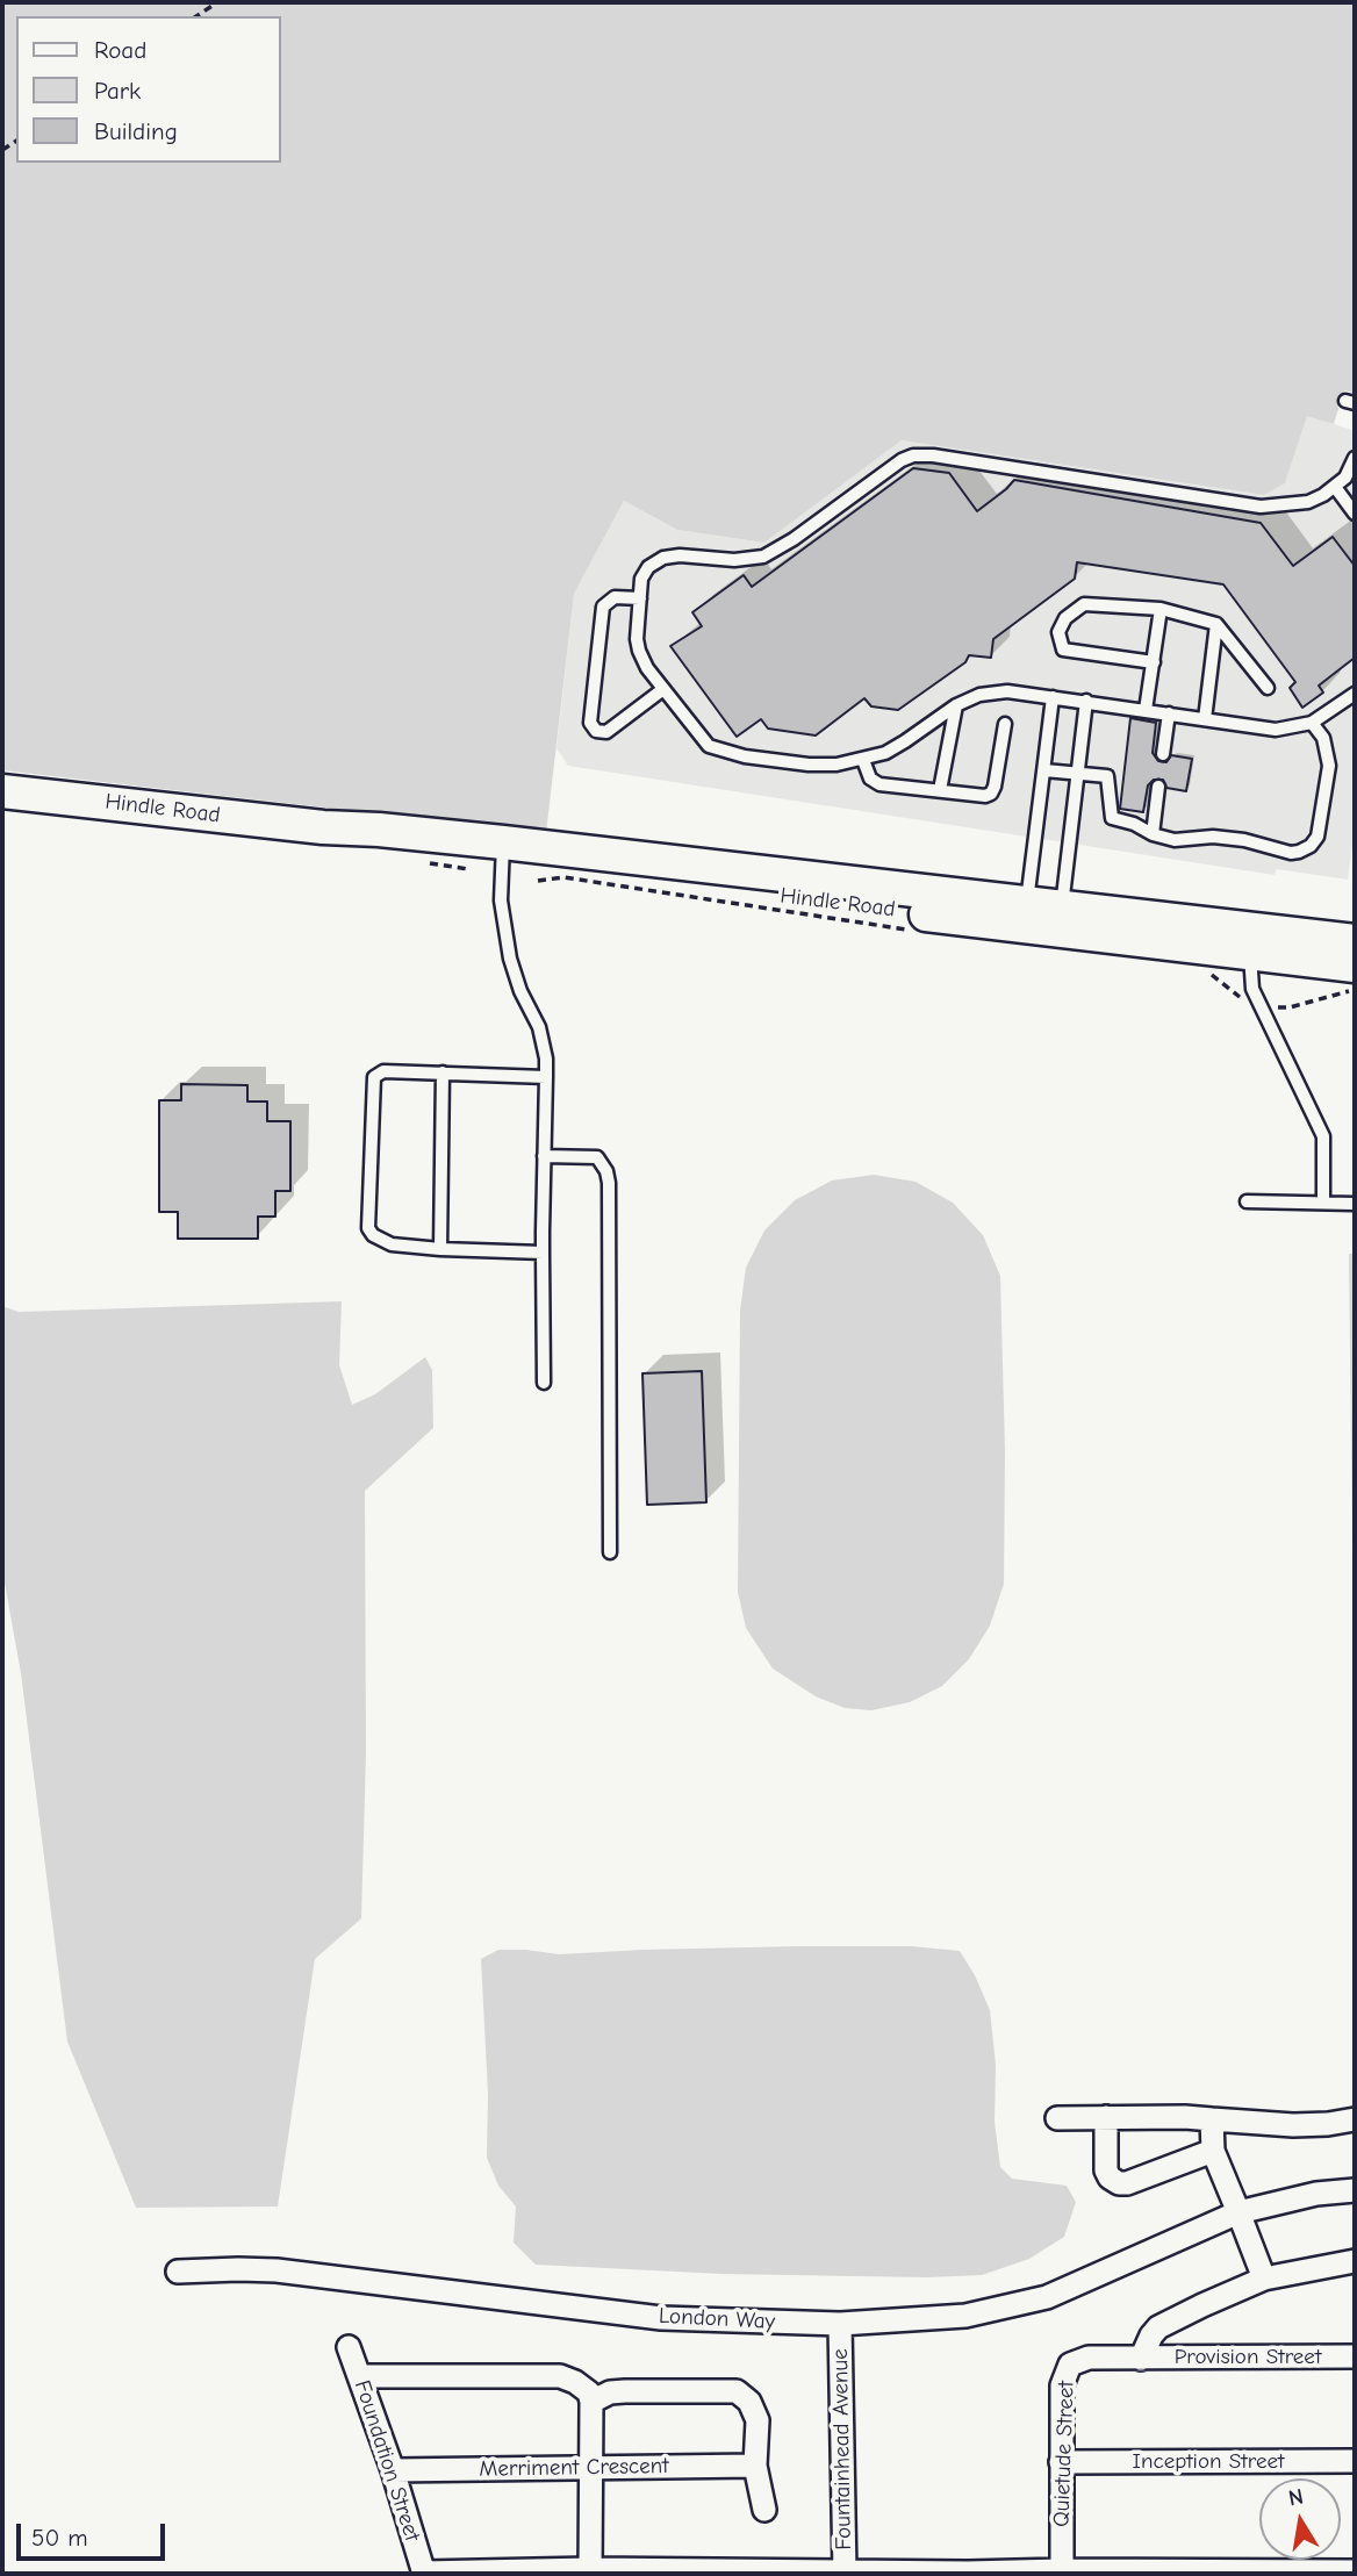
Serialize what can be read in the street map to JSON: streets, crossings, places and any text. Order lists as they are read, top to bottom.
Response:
{
  "streets": {
    "main road": ["Hindle Road"],
    "street": [
      "London Way",
      "Provision Street",
      "Fountainhead Avenue",
      "Quietude Street",
      "Foundation Street",
      "Inception Street",
      "Merriment Crescent"
    ]
  },
  "crossings": [
    ["London Way", "Fountainhead Avenue"],
    ["Provision Street", "Quietude Street"],
    ["Quietude Street", "Inception Street"],
    ["Foundation Street", "Merriment Crescent"]
  ],
  "legend": ["Road", "Park", "Building"],
  "scale_bar": "50 m",
  "north": "top"
}
